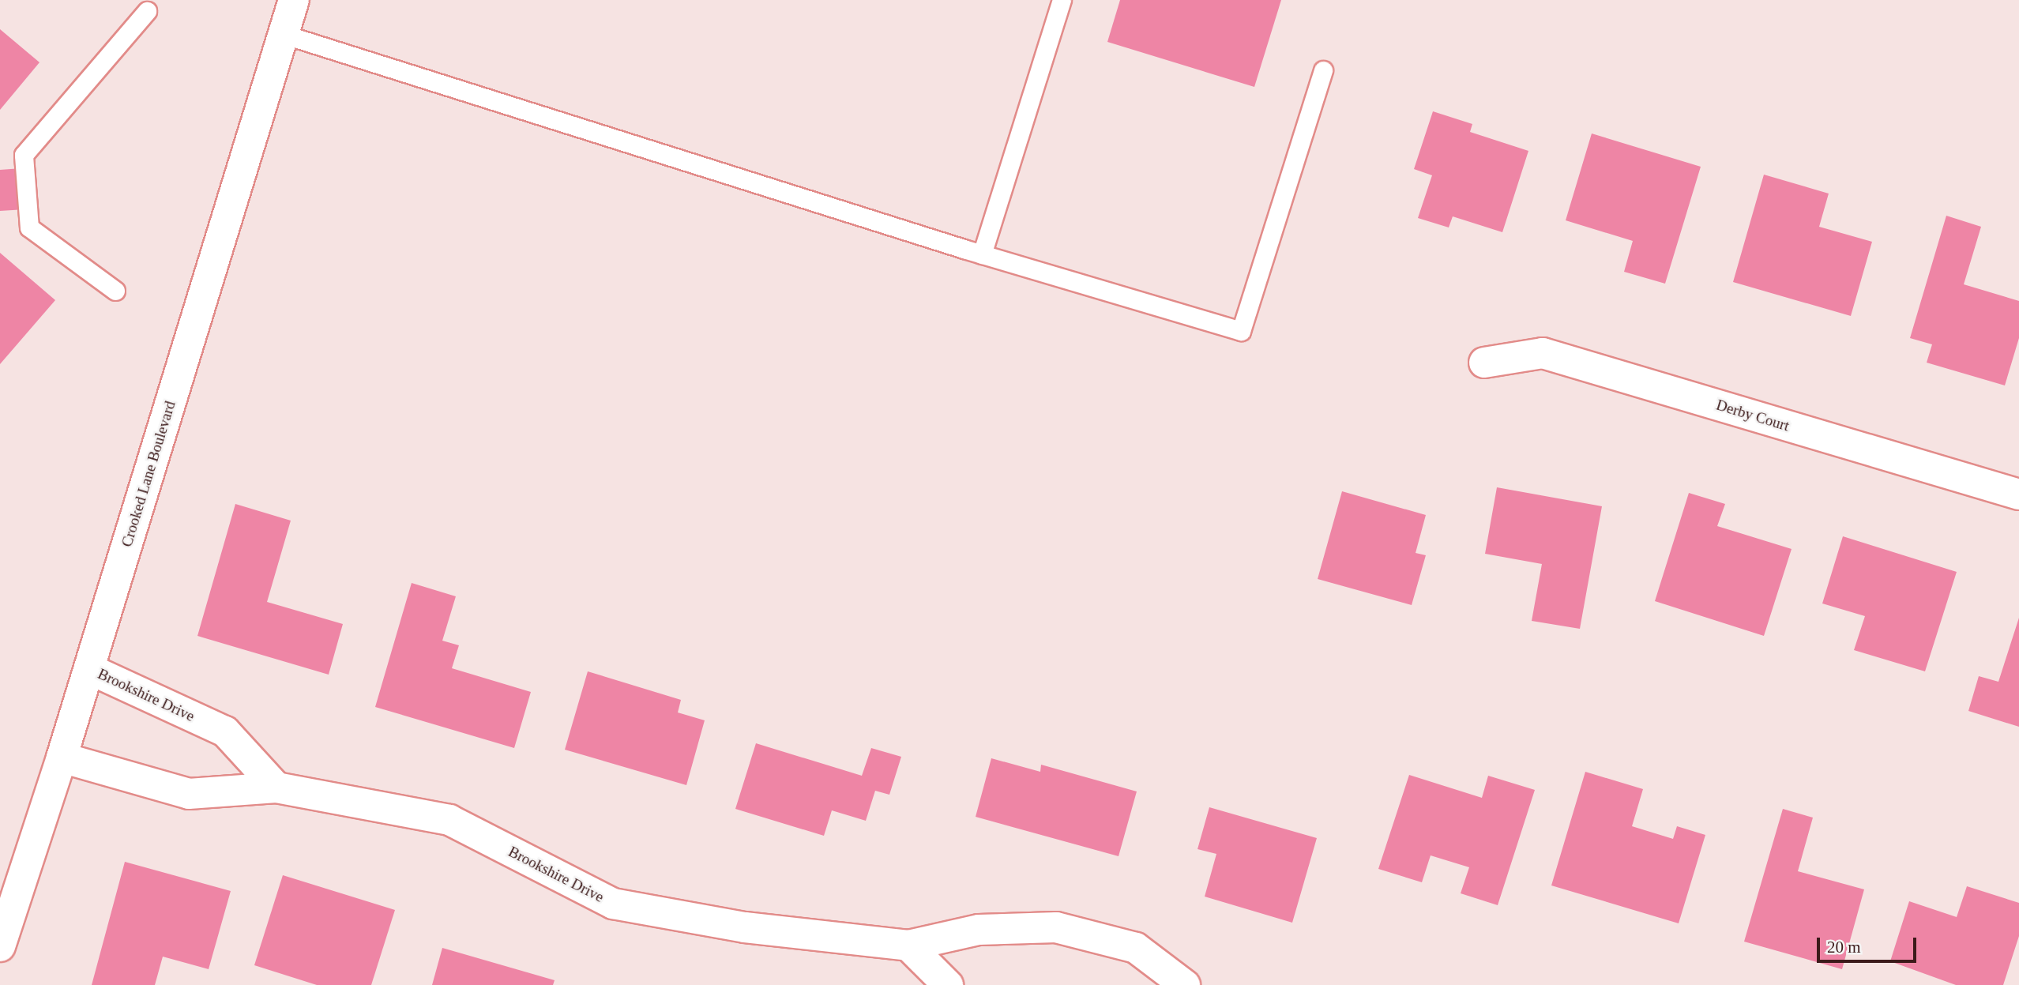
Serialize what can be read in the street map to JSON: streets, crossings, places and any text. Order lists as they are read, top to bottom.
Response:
{
  "streets": {
    "street": ["Derby Court", "Crooked Lane Boulevard", "Brookshire Drive"]
  },
  "crossings": [
    ["Crooked Lane Boulevard", "Brookshire Drive"]
  ],
  "scale_bar": "20 m"
}
